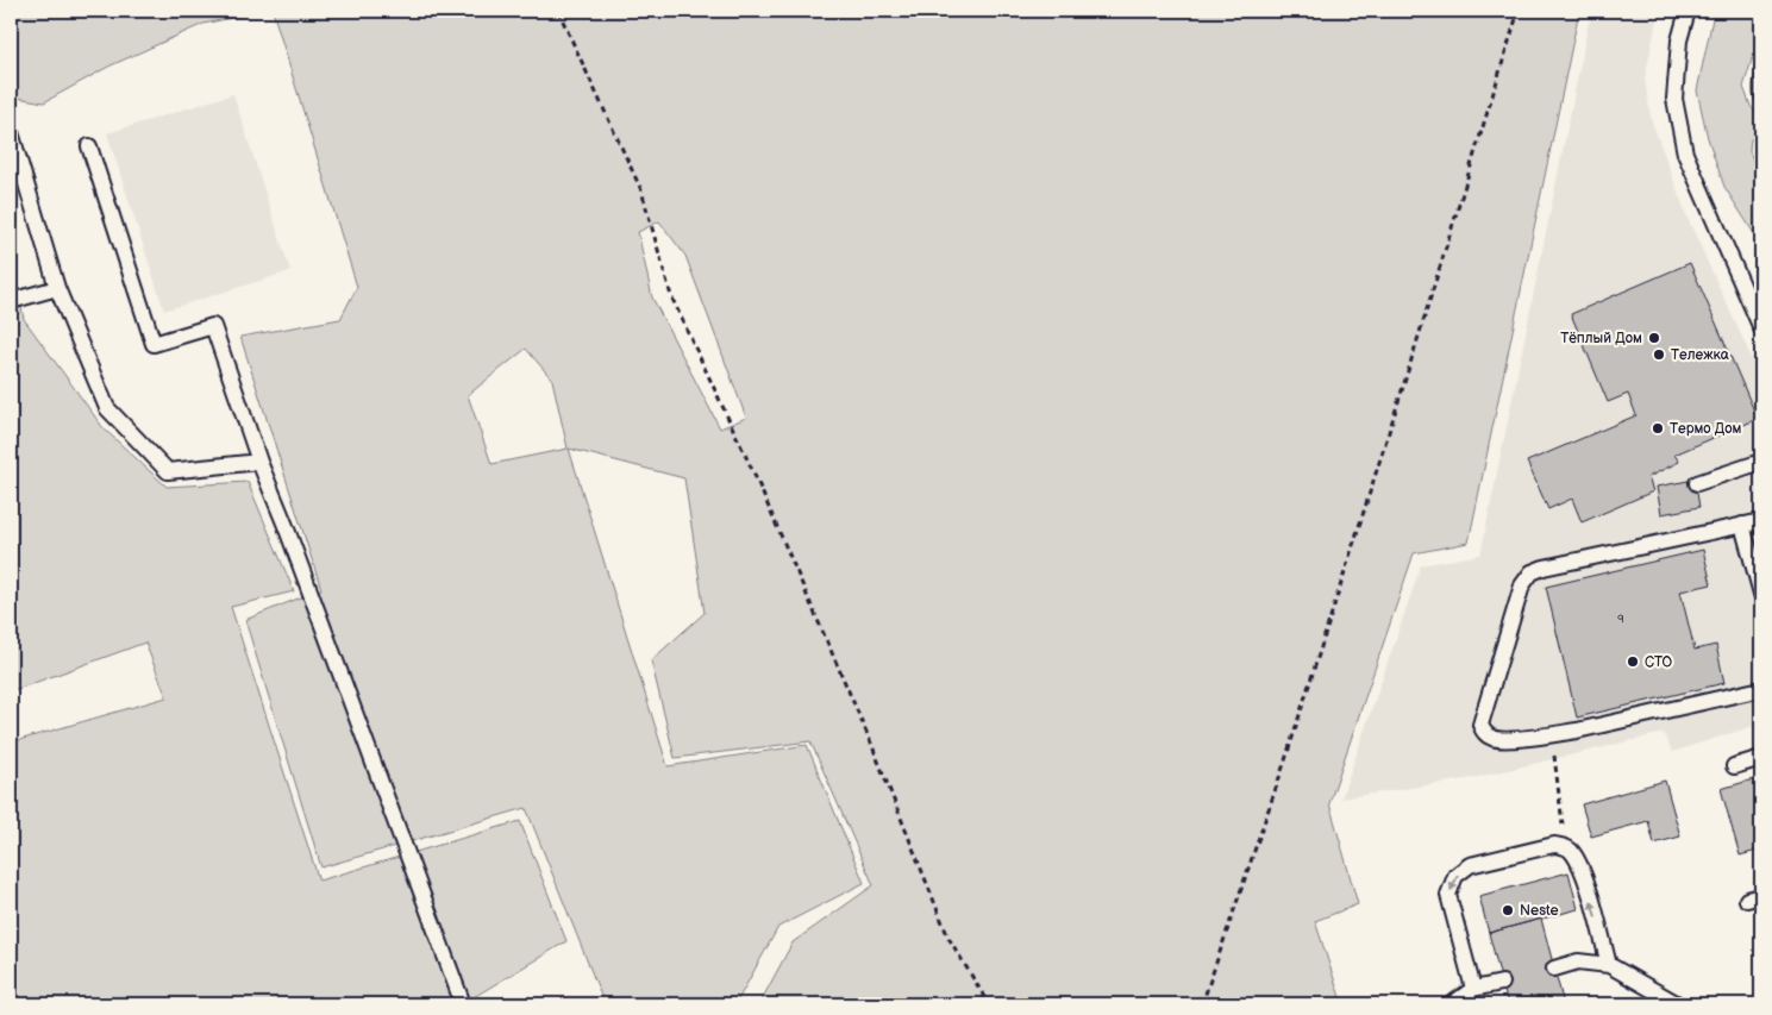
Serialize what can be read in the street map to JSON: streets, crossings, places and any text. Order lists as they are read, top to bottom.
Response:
{
  "places": [
    "Тёплый Дом",
    "Тележка",
    "Термо Дом",
    "СТО",
    "Neste"
  ],
  "house_numbers": ["9"]
}
